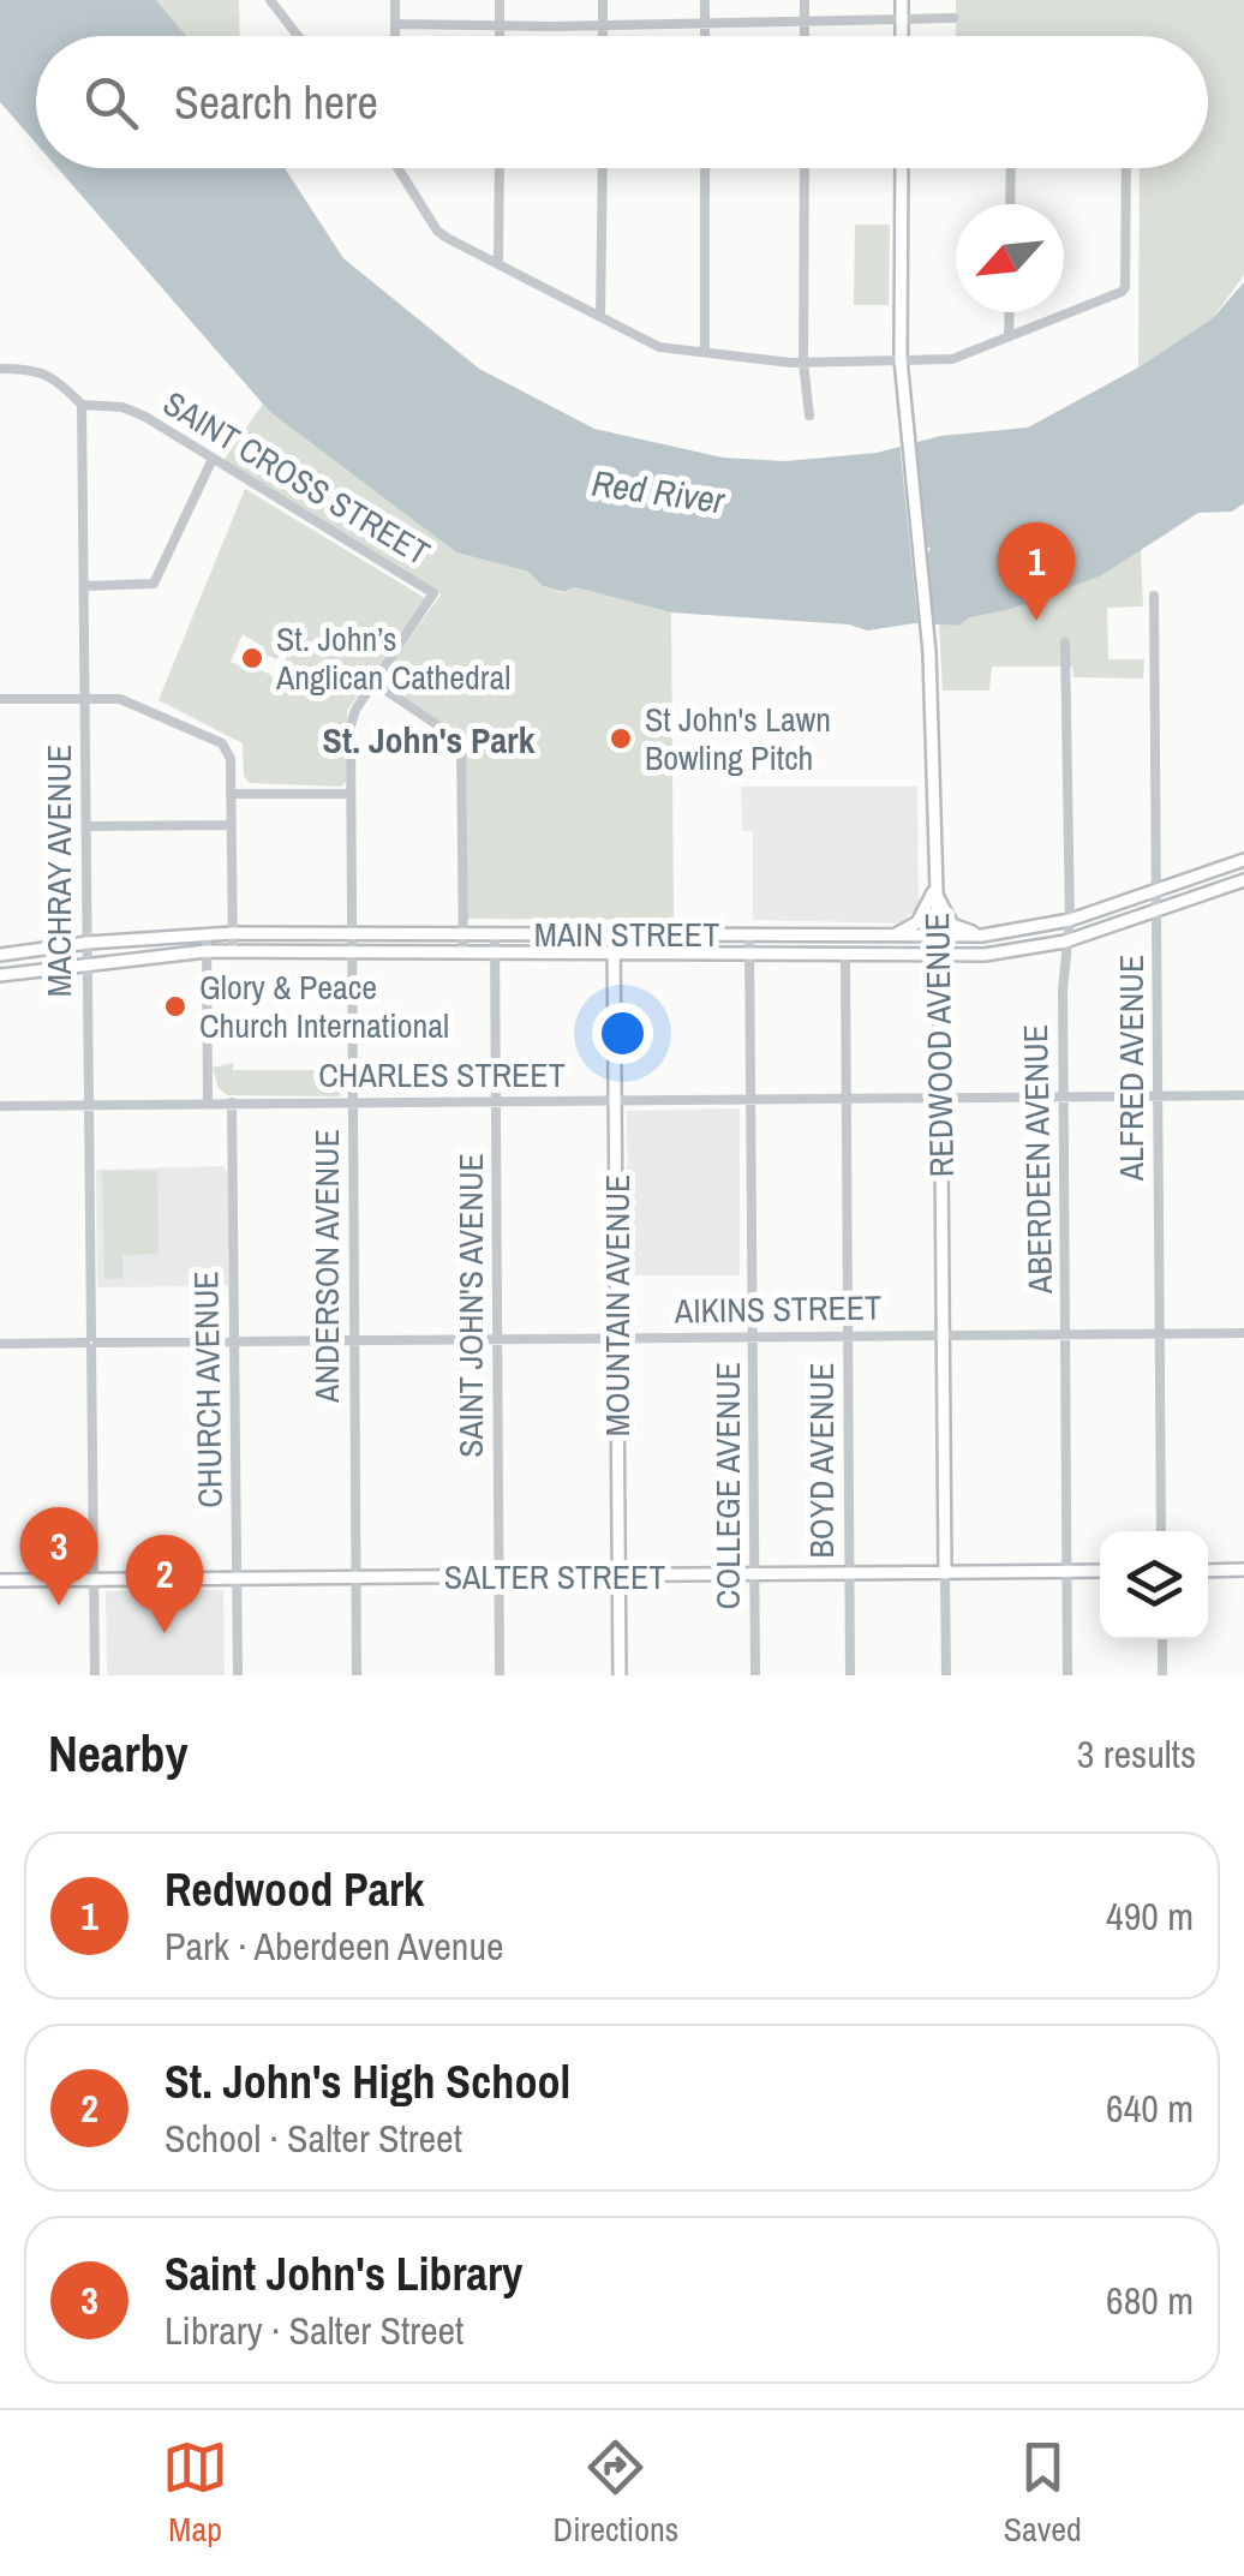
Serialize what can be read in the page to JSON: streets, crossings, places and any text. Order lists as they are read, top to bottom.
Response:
{
  "streets": {
    "main road": [
      "MAIN STREET",
      "REDWOOD AVENUE",
      "MOUNTAIN AVENUE",
      "SALTER STREET"
    ],
    "street": [
      "SAINT CROSS STREET",
      "MACHRAY AVENUE",
      "ALFRED AVENUE",
      "CHARLES STREET",
      "ABERDEEN AVENUE",
      "ANDERSON AVENUE",
      "SAINT JOHN'S AVENUE",
      "AIKINS STREET",
      "CHURCH AVENUE",
      "BOYD AVENUE",
      "COLLEGE AVENUE"
    ]
  },
  "crossings": [
    ["SAINT CROSS STREET", "MACHRAY AVENUE"],
    ["SAINT CROSS STREET", "ANDERSON AVENUE"],
    ["MACHRAY AVENUE", "MAIN STREET"],
    ["MACHRAY AVENUE", "CHARLES STREET"],
    ["MACHRAY AVENUE", "AIKINS STREET"],
    ["MACHRAY AVENUE", "SALTER STREET"],
    ["MAIN STREET", "REDWOOD AVENUE"],
    ["MAIN STREET", "ALFRED AVENUE"],
    ["MAIN STREET", "ABERDEEN AVENUE"],
    ["MAIN STREET", "ANDERSON AVENUE"],
    ["MAIN STREET", "SAINT JOHN'S AVENUE"],
    ["MAIN STREET", "MOUNTAIN AVENUE"],
    ["MAIN STREET", "BOYD AVENUE"],
    ["MAIN STREET", "COLLEGE AVENUE"],
    ["REDWOOD AVENUE", "CHARLES STREET"],
    ["REDWOOD AVENUE", "AIKINS STREET"],
    ["REDWOOD AVENUE", "SALTER STREET"],
    ["ALFRED AVENUE", "CHARLES STREET"],
    ["ALFRED AVENUE", "AIKINS STREET"],
    ["CHARLES STREET", "ABERDEEN AVENUE"],
    ["CHARLES STREET", "ANDERSON AVENUE"],
    ["CHARLES STREET", "SAINT JOHN'S AVENUE"],
    ["CHARLES STREET", "MOUNTAIN AVENUE"],
    ["CHARLES STREET", "CHURCH AVENUE"],
    ["CHARLES STREET", "BOYD AVENUE"],
    ["CHARLES STREET", "COLLEGE AVENUE"],
    ["ABERDEEN AVENUE", "AIKINS STREET"],
    ["ABERDEEN AVENUE", "SALTER STREET"],
    ["ANDERSON AVENUE", "AIKINS STREET"],
    ["ANDERSON AVENUE", "SALTER STREET"],
    ["SAINT JOHN'S AVENUE", "AIKINS STREET"],
    ["SAINT JOHN'S AVENUE", "SALTER STREET"],
    ["MOUNTAIN AVENUE", "AIKINS STREET"],
    ["MOUNTAIN AVENUE", "SALTER STREET"],
    ["AIKINS STREET", "CHURCH AVENUE"],
    ["AIKINS STREET", "BOYD AVENUE"],
    ["AIKINS STREET", "COLLEGE AVENUE"],
    ["CHURCH AVENUE", "SALTER STREET"],
    ["BOYD AVENUE", "SALTER STREET"],
    ["COLLEGE AVENUE", "SALTER STREET"]
  ],
  "districts": ["St. John's Park"],
  "water": ["Red River"],
  "places": ["St. John’s Anglican Cathedral", "St John's Lawn Bowling Pitch", "Glory & Peace Church International"],
  "north": "bottom left",
  "page": {
    "search": "Search here",
    "pins": ["1", "3", "2"],
    "heading": ["Nearby", "3 results"],
    "list": [
      {
        "mark": "1",
        "name": "Redwood Park",
        "note": "Park · Aberdeen Avenue",
        "value": "490 m"
      },
      {
        "mark": "2",
        "name": "St. John's High School",
        "note": "School · Salter Street",
        "value": "640 m"
      },
      {
        "mark": "3",
        "name": "Saint John's Library",
        "note": "Library · Salter Street",
        "value": "680 m"
      }
    ],
    "nav": ["Map", "Directions", "Saved"]
  }
}
